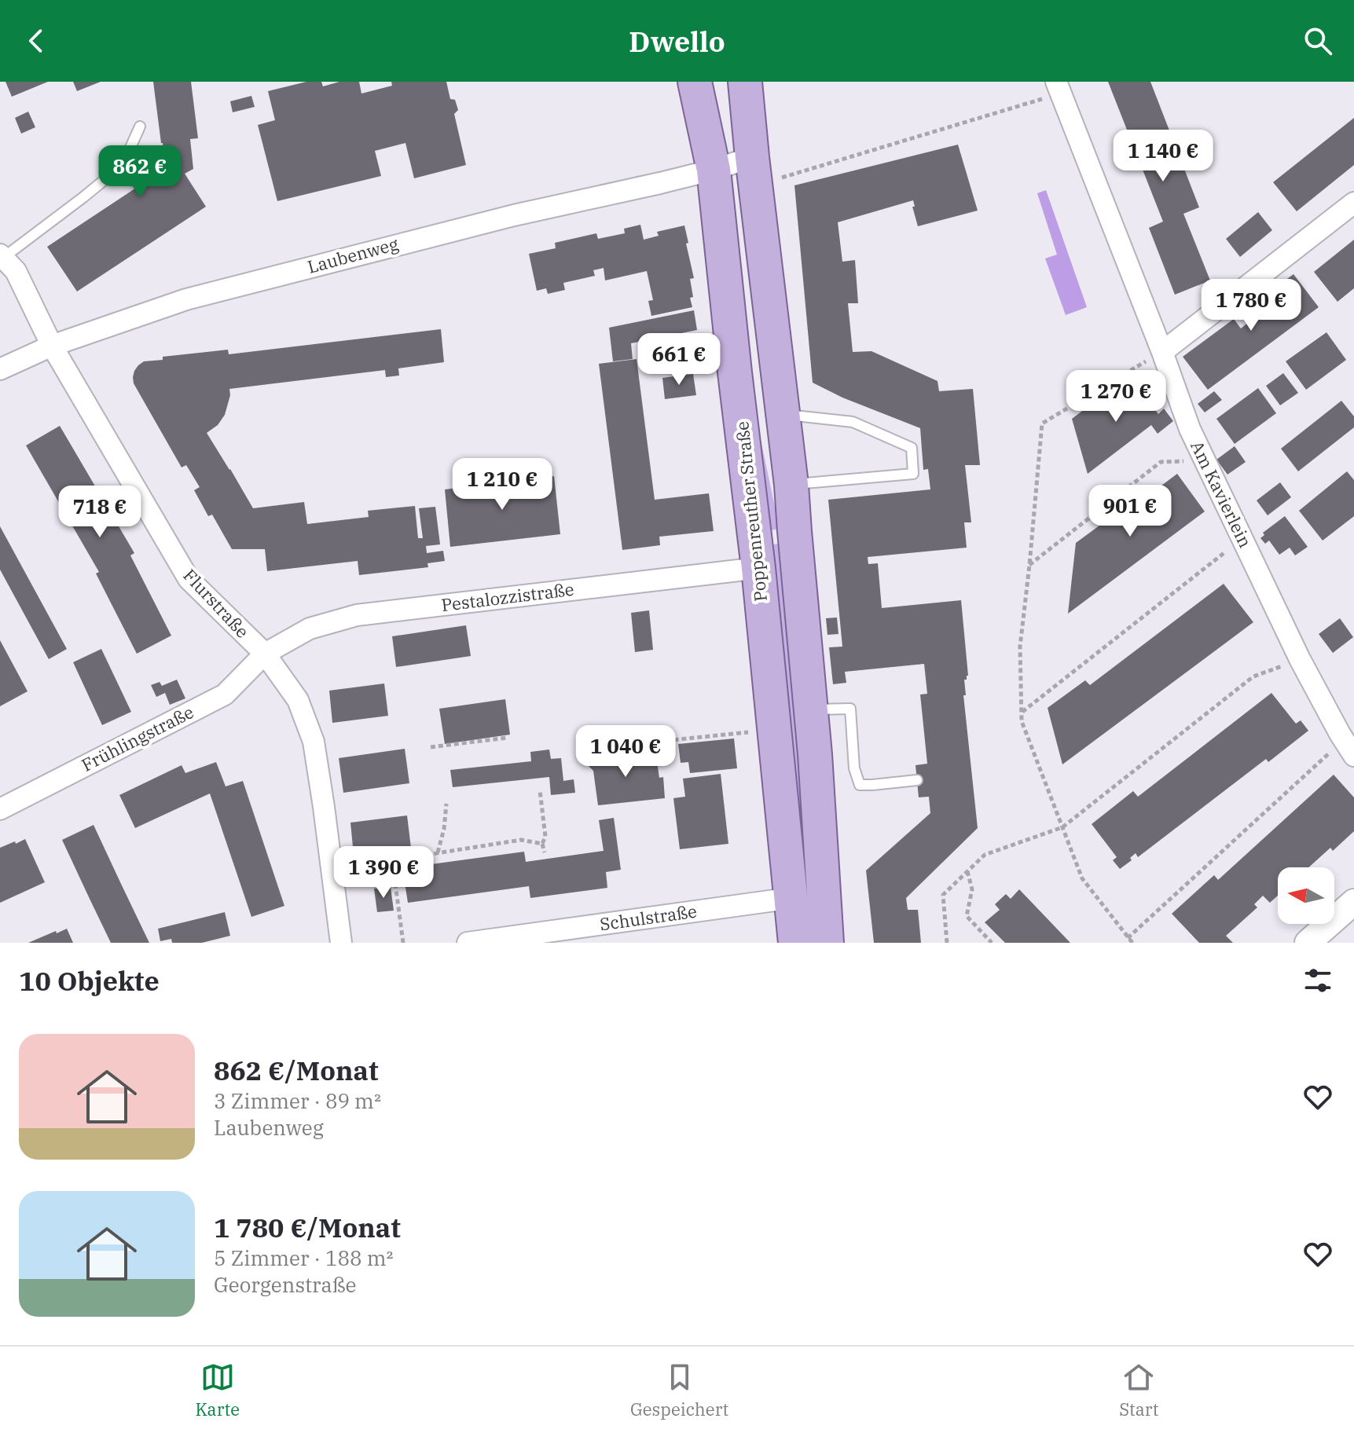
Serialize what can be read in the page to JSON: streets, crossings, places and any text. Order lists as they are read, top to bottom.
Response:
{
  "streets": {
    "main road": ["Poppenreuther Straße"],
    "street": [
      "Laubenweg",
      "Am Kavierlein",
      "Pestalozzistraße",
      "Flurstraße",
      "Frühlingstraße",
      "Schulstraße"
    ]
  },
  "crossings": [
    ["Laubenweg", "Poppenreuther Straße"],
    ["Laubenweg", "Flurstraße"],
    ["Poppenreuther Straße", "Pestalozzistraße"],
    ["Poppenreuther Straße", "Schulstraße"],
    ["Pestalozzistraße", "Flurstraße"],
    ["Pestalozzistraße", "Frühlingstraße"],
    ["Flurstraße", "Frühlingstraße"]
  ],
  "north": "left",
  "page": {
    "header": "Dwello",
    "price": [
      "1 140 €",
      "862 €",
      "1 780 €",
      "661 €",
      "1 270 €",
      "1 210 €",
      "901 €",
      "718 €",
      "1 040 €",
      "1 390 €"
    ],
    "heading": "10 Objekte",
    "list": [
      {
        "name": "862 €/Monat",
        "note": "3 Zimmer · 89 m² · Laubenweg"
      },
      {
        "name": "1 780 €/Monat",
        "note": "5 Zimmer · 188 m² · Georgenstraße"
      }
    ],
    "tabs": ["Karte", "Gespeichert", "Start"]
  }
}
